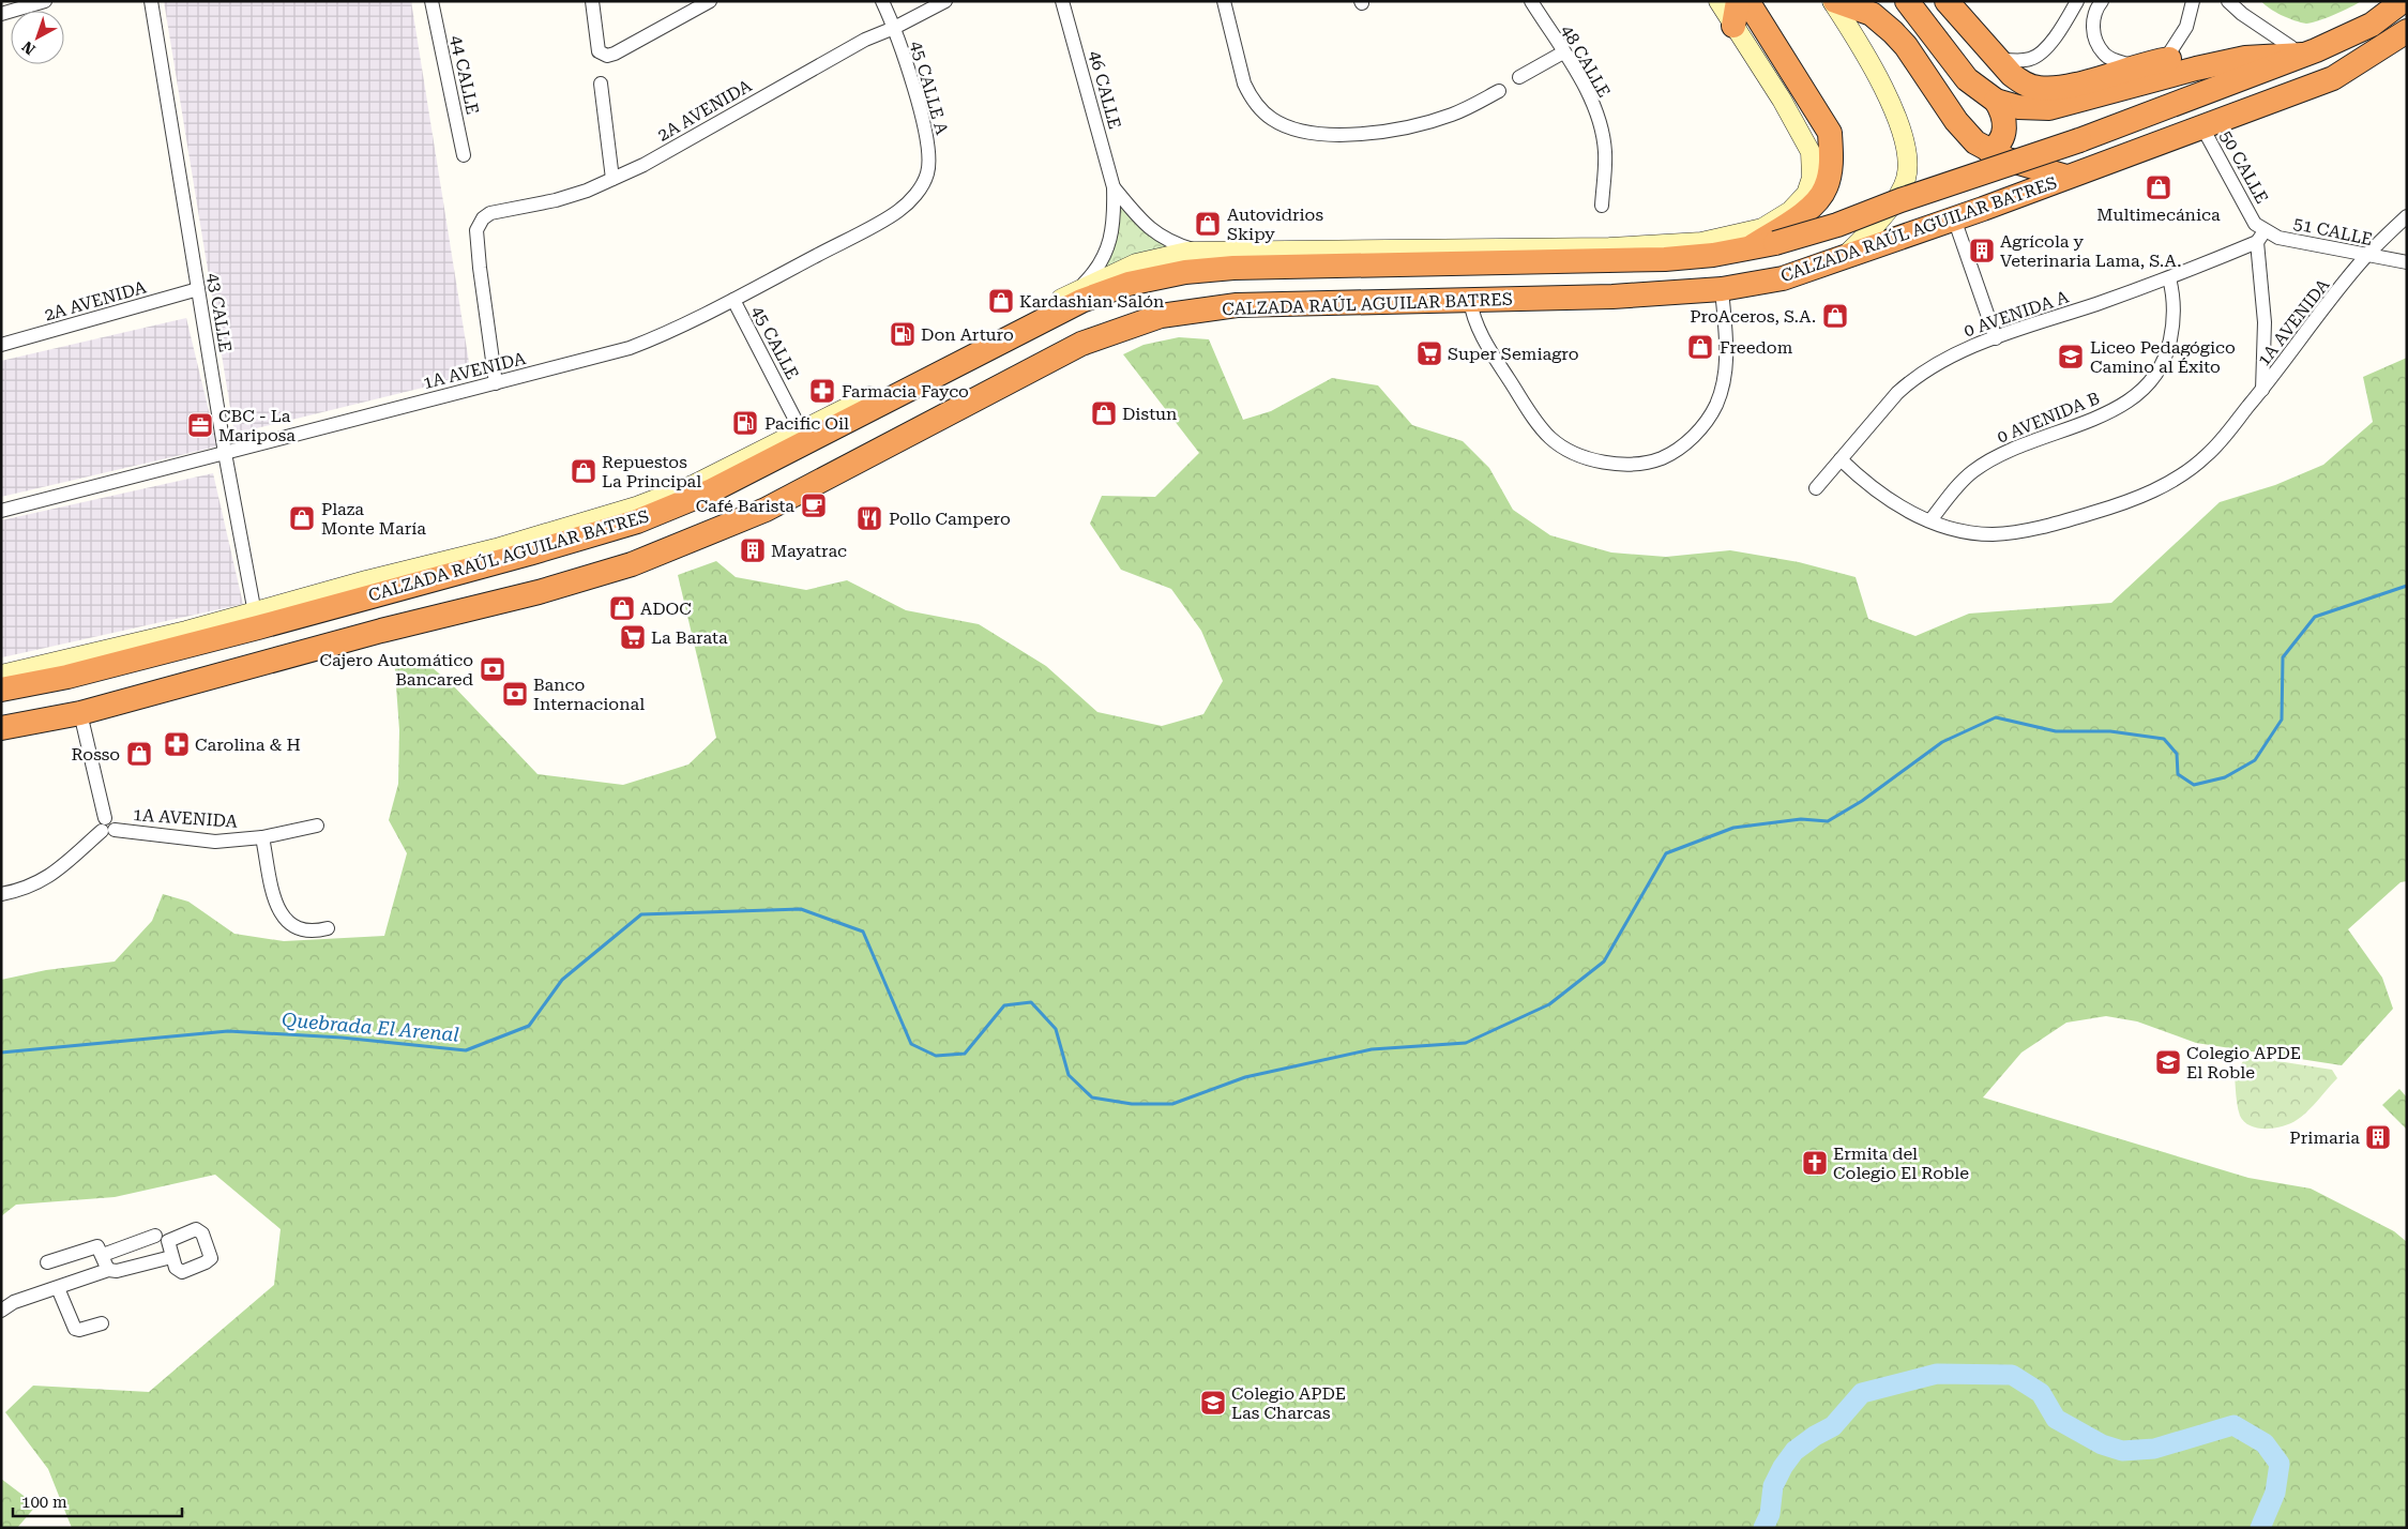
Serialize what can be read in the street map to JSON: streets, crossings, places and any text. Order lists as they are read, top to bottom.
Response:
{
  "streets": {
    "highway": ["CALZADA RAÚL AGUILAR BATRES"],
    "street": [
      "48 CALLE",
      "44 CALLE",
      "45 CALLE A",
      "46 CALLE",
      "2A AVENIDA",
      "50 CALLE",
      "51 CALLE",
      "43 CALLE",
      "0 AVENIDA A",
      "1A AVENIDA",
      "45 CALLE",
      "0 AVENIDA B"
    ]
  },
  "crossings": [
    ["45 CALLE A", "2A AVENIDA"],
    ["45 CALLE A", "1A AVENIDA"],
    ["2A AVENIDA", "43 CALLE"],
    ["2A AVENIDA", "1A AVENIDA"],
    ["50 CALLE", "CALZADA RAÚL AGUILAR BATRES"],
    ["50 CALLE", "51 CALLE"],
    ["CALZADA RAÚL AGUILAR BATRES", "43 CALLE"],
    ["51 CALLE", "1A AVENIDA"],
    ["43 CALLE", "1A AVENIDA"],
    ["0 AVENIDA A", "1A AVENIDA"],
    ["0 AVENIDA A", "0 AVENIDA B"],
    ["1A AVENIDA", "45 CALLE"],
    ["1A AVENIDA", "0 AVENIDA B"]
  ],
  "water": ["Quebrada El Arenal"],
  "places": {
    "shop": [
      "Multimecánica",
      "Autovidrios Skipy",
      "Kardashian Salón",
      "ProAceros, S.A.",
      "Freedom",
      "Distun",
      "Repuestos La Principal",
      "Plaza Monte María",
      "ADOC",
      "Rosso"
    ],
    "building": ["Agrícola y Veterinaria Lama, S.A.", "Mayatrac", "Primaria"],
    "fuel station": ["Don Arturo", "Pacific Oil"],
    "supermarket": ["Super Semiagro", "La Barata"],
    "school or university": ["Liceo Pedagógico Camino al Éxito", "Colegio APDE El Roble", "Colegio APDE Las Charcas"],
    "pharmacy": ["Farmacia Fayco", "Carolina & H"],
    "office": ["CBC - La Mariposa"],
    "cafe": ["Café Barista"],
    "restaurant": ["Pollo Campero"],
    "bank": ["Cajero Automático Bancared", "Banco Internacional"],
    "church": ["Ermita del Colegio El Roble"]
  },
  "scale_bar": "100 m",
  "north": "bottom left"
}
